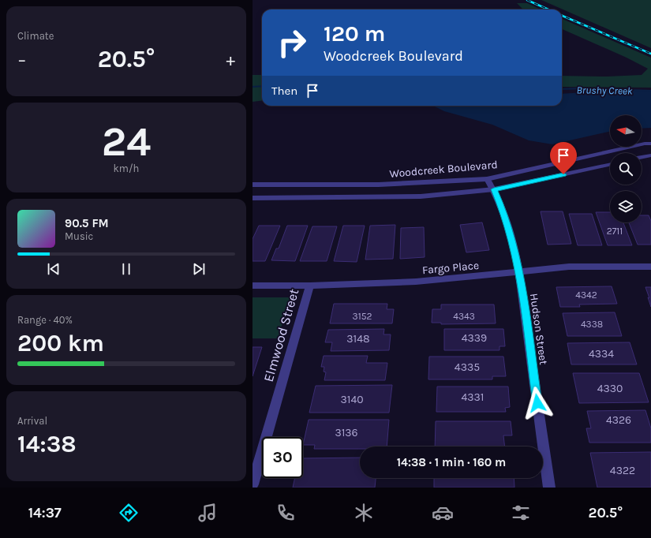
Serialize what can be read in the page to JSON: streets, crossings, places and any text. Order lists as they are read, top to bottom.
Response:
{
  "streets": {
    "street": [
      "Woodcreek Boulevard",
      "Fargo Place",
      "Hudson Street",
      "Elmwood Street"
    ]
  },
  "crossings": [
    ["Woodcreek Boulevard", "Hudson Street"],
    ["Fargo Place", "Hudson Street"],
    ["Fargo Place", "Elmwood Street"]
  ],
  "water": ["Brushy Creek"],
  "house_numbers": [
    "2711",
    "4342",
    "3152",
    "4343",
    "4338",
    "4339",
    "3148",
    "4334",
    "4335",
    "4330",
    "4331",
    "3140",
    "4326",
    "3136",
    "4322"
  ],
  "north": "left",
  "page": {
    "tile": [
      "Climate",
      ["24", "km/h"],
      ["Range · 40%", "200 km"],
      ["Arrival", "14:38"]
    ],
    "turn": ["120 m", "Woodcreek Boulevard"],
    "heat": ["−", "20.5°", "+"],
    "then": "Then",
    "song": ["90.5 FM", "Music"],
    "limit": "30",
    "trip": "14:38 · 1 min · 160 m",
    "tabs": ["14:37", "20.5°"]
  }
}
